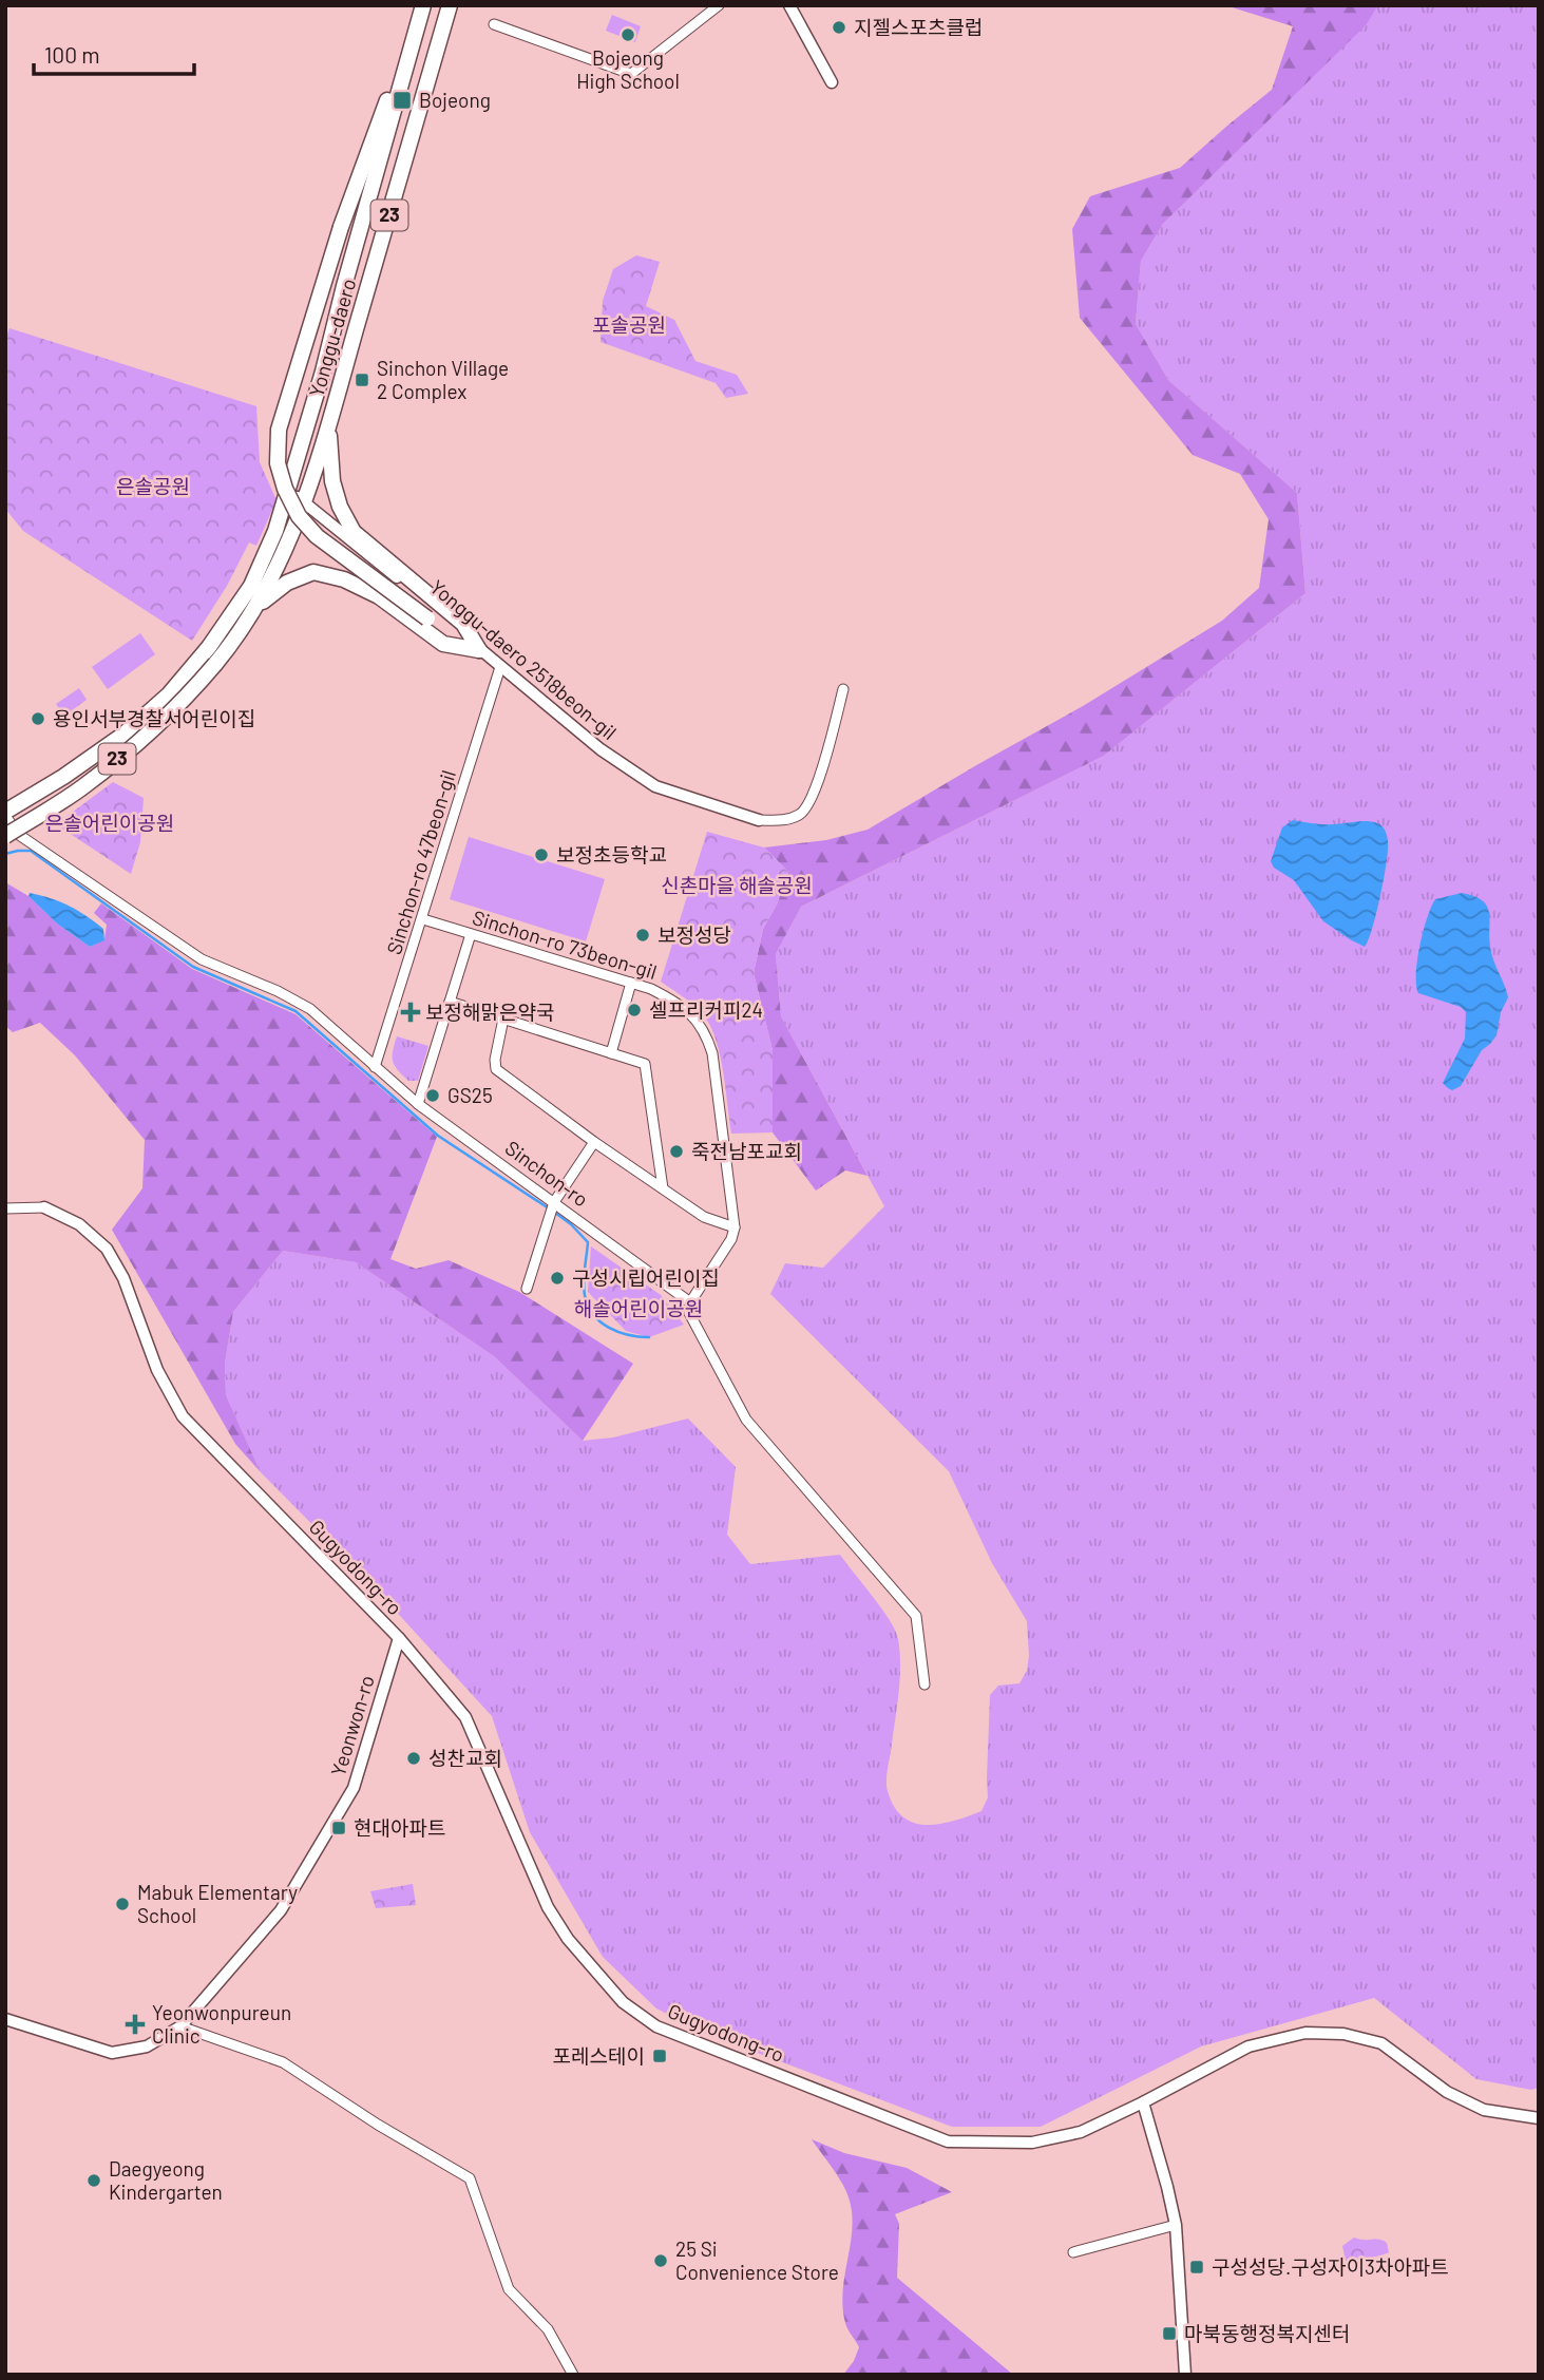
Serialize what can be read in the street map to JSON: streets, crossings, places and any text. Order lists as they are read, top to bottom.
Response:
{
  "streets": {
    "main road": ["23", "Yonggu-daero"],
    "street": [
      "Yonggu-daero 2518beon-gil",
      "Sinchon-ro 47beon-gil",
      "Sinchon-ro 73beon-gil",
      "Sinchon-ro",
      "Gugyodong-ro",
      "Yeonwon-ro"
    ]
  },
  "crossings": [
    ["Yonggu-daero", "Yonggu-daero 2518beon-gil"],
    ["Yonggu-daero", "Sinchon-ro"],
    ["Yonggu-daero 2518beon-gil", "Sinchon-ro 47beon-gil"],
    ["Sinchon-ro 47beon-gil", "Sinchon-ro 73beon-gil"],
    ["Sinchon-ro 47beon-gil", "Sinchon-ro"],
    ["Gugyodong-ro", "Yeonwon-ro"]
  ],
  "parks": [
    "포솔공원",
    "은솔공원",
    "은솔어린이공원",
    "신촌마을 해솔공원",
    "해솔어린이공원"
  ],
  "places": {
    "other": [
      "지젤스포츠클럽",
      "Bojeong High School",
      "용인서부경찰서어린이집",
      "보정초등학교",
      "보정성당",
      "셀프리커피24",
      "GS25",
      "죽전남포교회",
      "구성시립어린이집",
      "성찬교회",
      "Mabuk Elementary School",
      "Daegyeong Kindergarten",
      "25 Si Convenience Store"
    ],
    "transit": [
      "Bojeong",
      "Sinchon Village 2 Complex",
      "현대아파트",
      "포레스테이",
      "구성성당.구성자이3차아파트",
      "마북동행정복지센터"
    ],
    "health": ["보정해맑은약국", "Yeonwonpureun Clinic"]
  },
  "scale_bar": "100 m"
}
